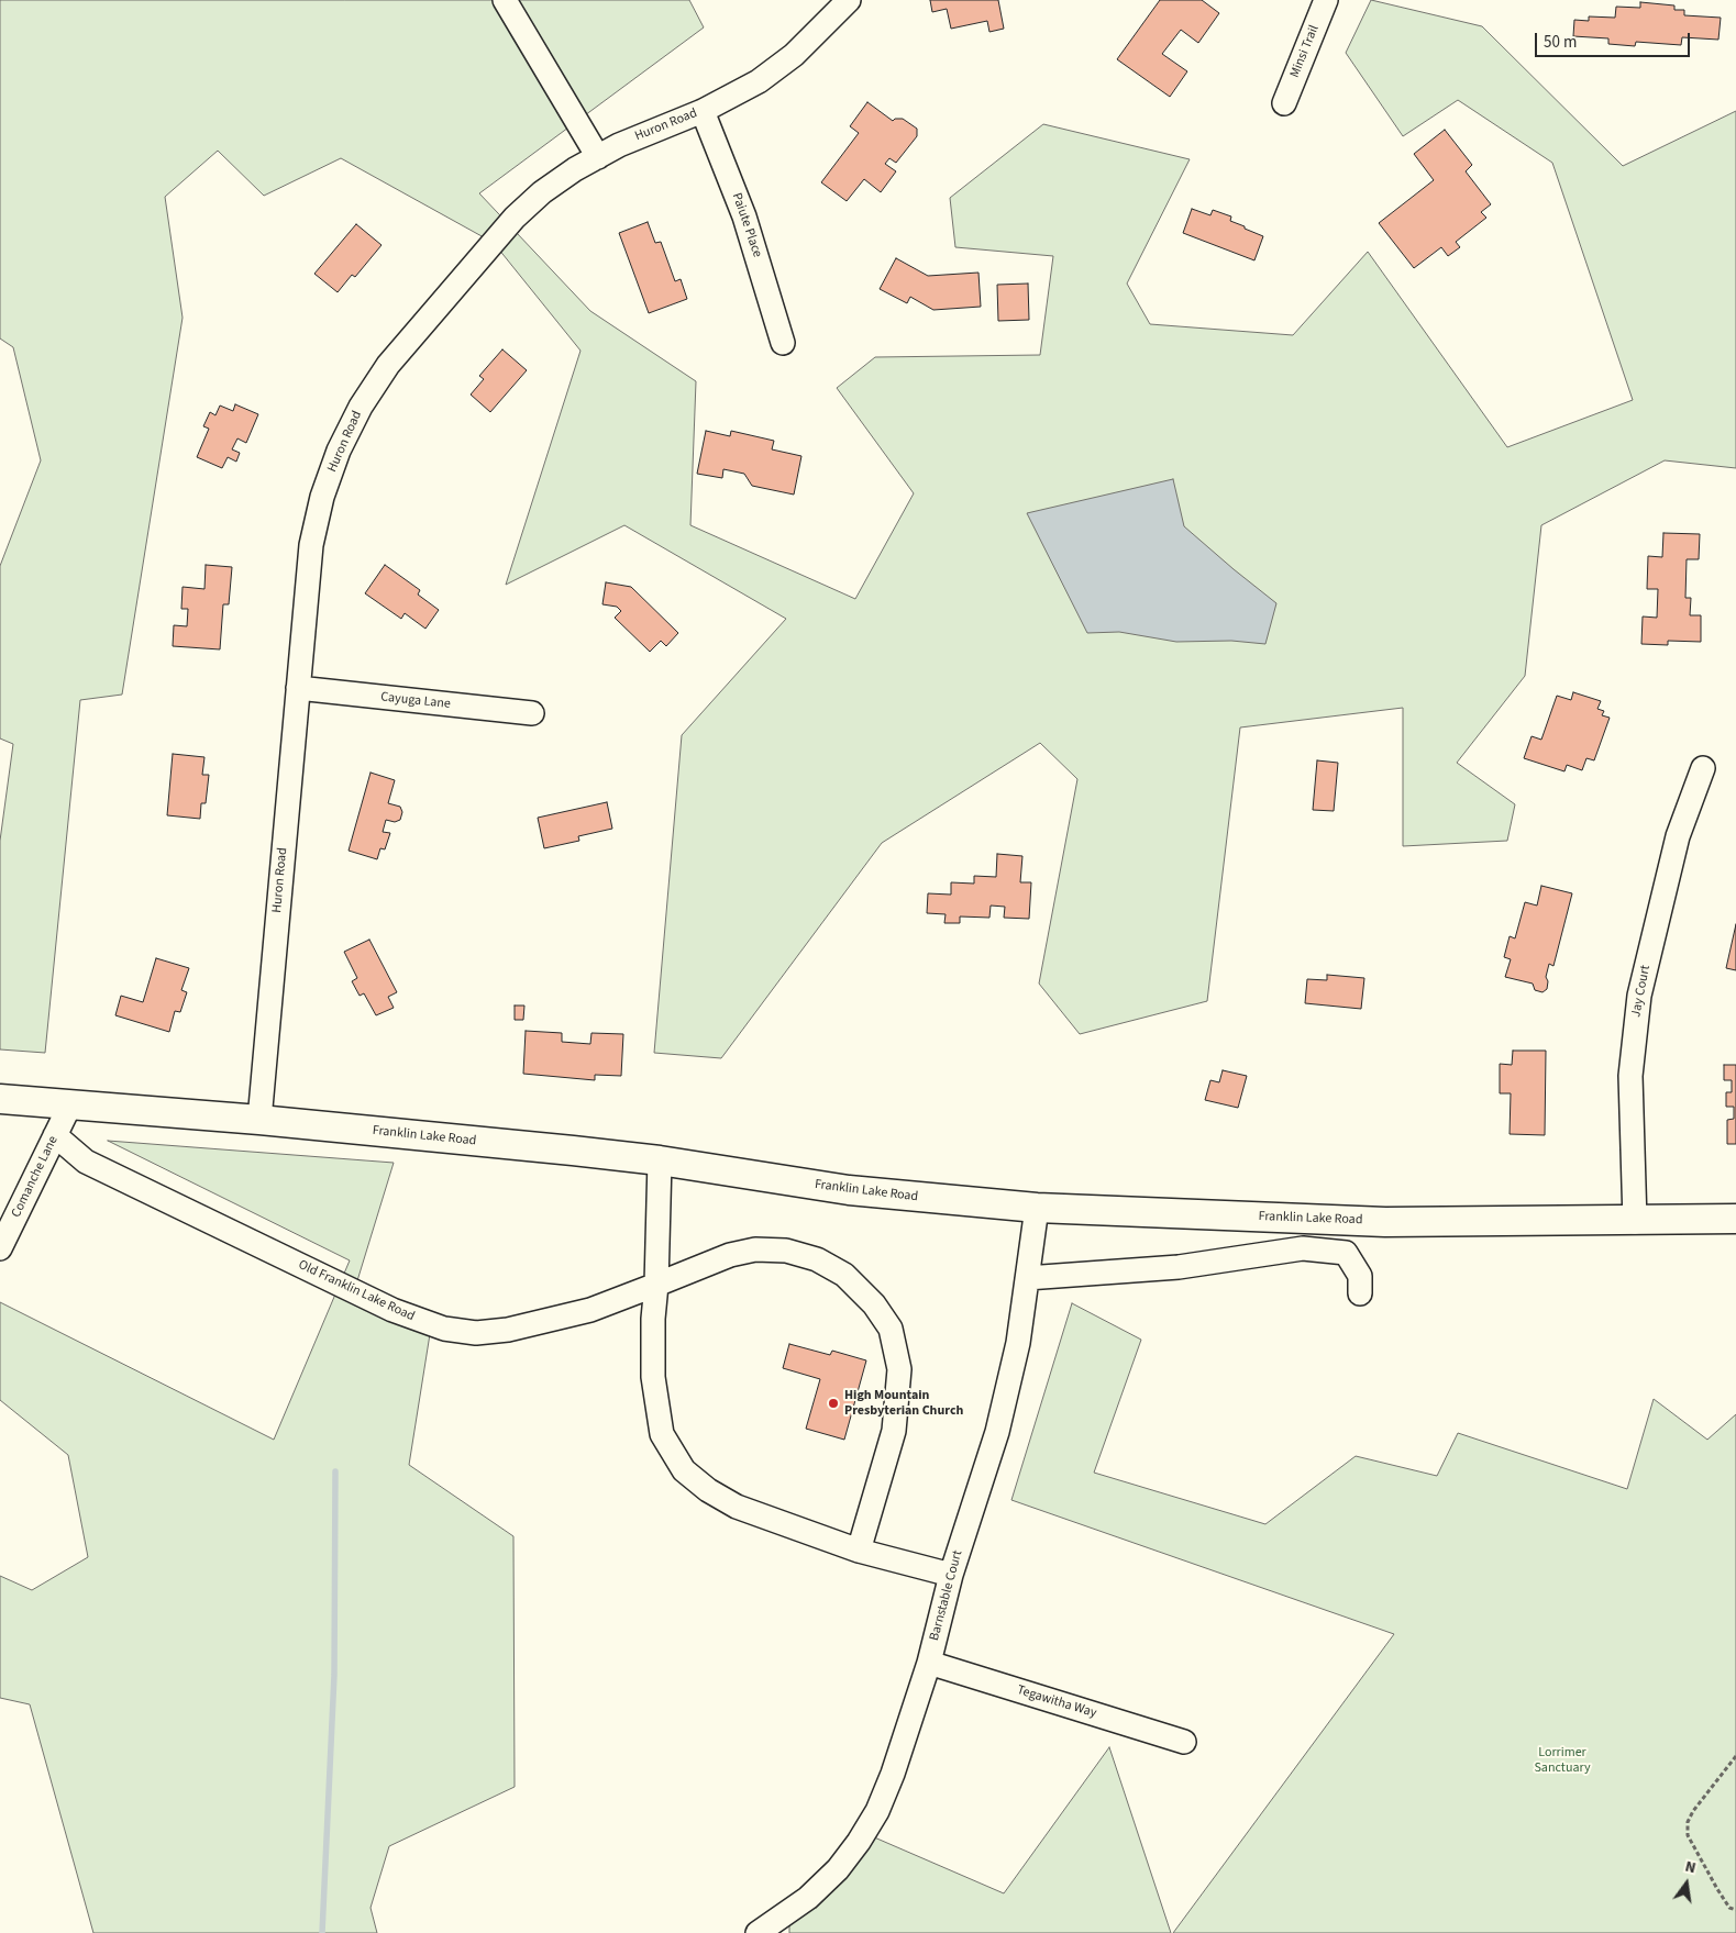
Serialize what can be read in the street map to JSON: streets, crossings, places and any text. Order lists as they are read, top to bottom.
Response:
{
  "streets": {
    "main road": ["Franklin Lake Road"],
    "street": [
      "Minsi Trail",
      "Huron Road",
      "Paiute Place",
      "Cayuga Lane",
      "Jay Court",
      "Comanche Lane",
      "Old Franklin Lake Road",
      "Barnstable Court",
      "Tegawitha Way"
    ]
  },
  "crossings": [
    ["Huron Road", "Paiute Place"],
    ["Huron Road", "Cayuga Lane"],
    ["Huron Road", "Franklin Lake Road"],
    ["Jay Court", "Franklin Lake Road"],
    ["Franklin Lake Road", "Comanche Lane"],
    ["Franklin Lake Road", "Barnstable Court"],
    ["Comanche Lane", "Old Franklin Lake Road"],
    ["Barnstable Court", "Tegawitha Way"]
  ],
  "parks": ["Lorrimer Sanctuary"],
  "places": ["High Mountain Presbyterian Church"],
  "scale_bar": "50 m",
  "north": "top"
}
